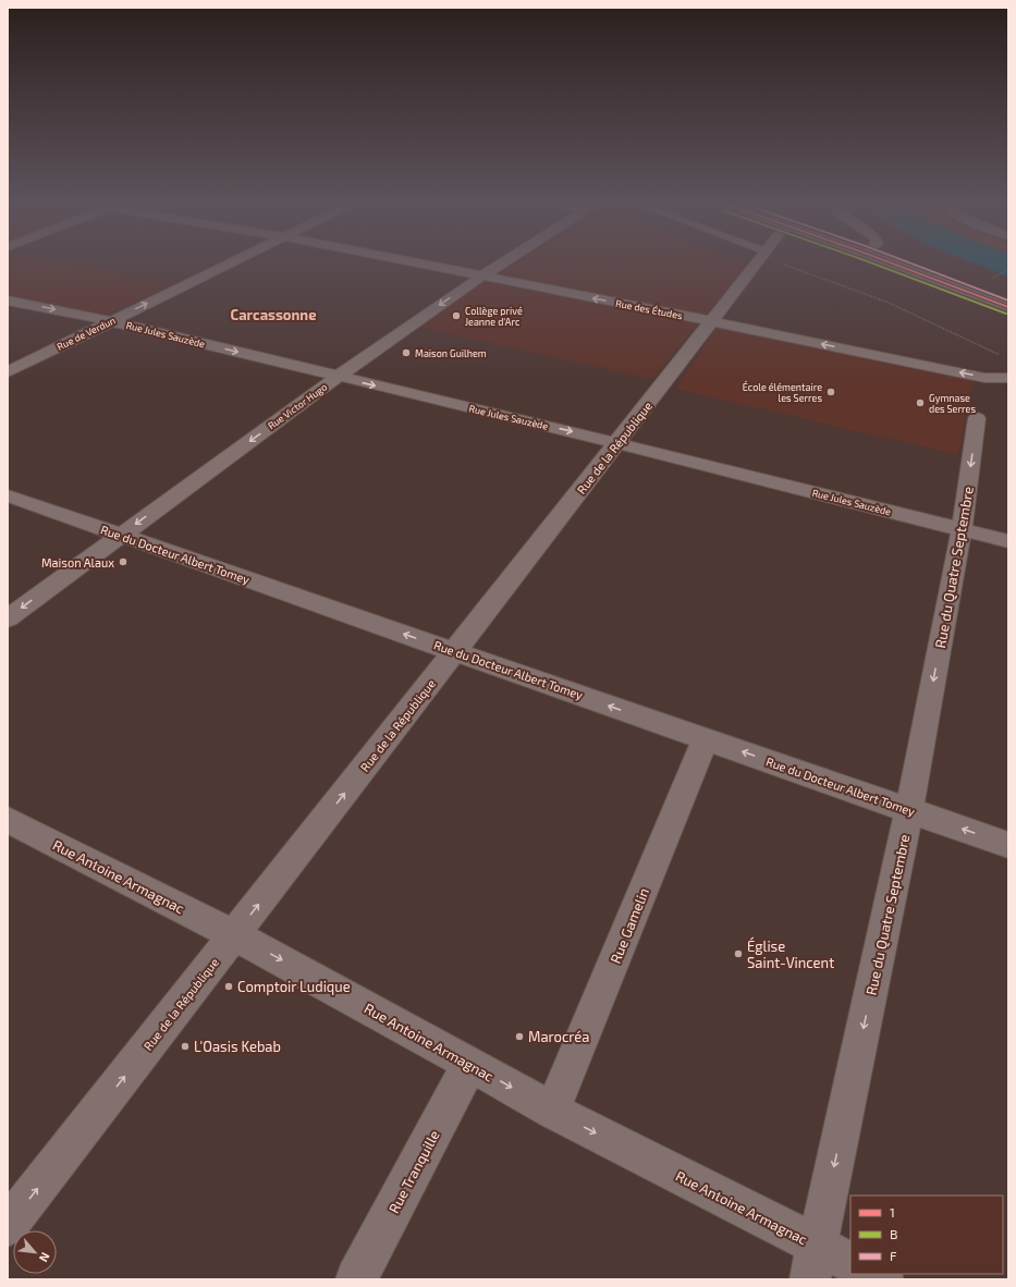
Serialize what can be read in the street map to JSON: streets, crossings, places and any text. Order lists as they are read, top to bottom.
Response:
{
  "streets": {
    "street": [
      "Rue des Études",
      "Rue de Verdun",
      "Rue Jules Sauzède",
      "Rue Victor Hugo",
      "Rue de la République",
      "Rue du Docteur Albert Tomey",
      "Rue du Quatre Septembre",
      "Rue Antoine Armagnac",
      "Rue Gamelin",
      "Rue Tranquille"
    ]
  },
  "crossings": [
    ["Rue des Études", "Rue Victor Hugo"],
    ["Rue des Études", "Rue de la République"],
    ["Rue de Verdun", "Rue Jules Sauzède"],
    ["Rue Jules Sauzède", "Rue Victor Hugo"],
    ["Rue Jules Sauzède", "Rue de la République"],
    ["Rue Jules Sauzède", "Rue du Quatre Septembre"],
    ["Rue Victor Hugo", "Rue du Docteur Albert Tomey"],
    ["Rue de la République", "Rue du Docteur Albert Tomey"],
    ["Rue de la République", "Rue Antoine Armagnac"],
    ["Rue du Docteur Albert Tomey", "Rue du Quatre Septembre"],
    ["Rue du Docteur Albert Tomey", "Rue Gamelin"],
    ["Rue du Quatre Septembre", "Rue Antoine Armagnac"],
    ["Rue Antoine Armagnac", "Rue Gamelin"],
    ["Rue Antoine Armagnac", "Rue Tranquille"]
  ],
  "one_way": [
    "Rue des Études",
    "Rue de Verdun",
    "Rue Jules Sauzède",
    "Rue Victor Hugo",
    "Rue de la République",
    "Rue du Docteur Albert Tomey",
    "Rue du Quatre Septembre",
    "Rue Antoine Armagnac"
  ],
  "districts": ["Carcassonne"],
  "places": [
    "Collège privé Jeanne d'Arc",
    "Maison Guilhem",
    "École élémentaire les Serres",
    "Gymnase des Serres",
    "Maison Alaux",
    "Église Saint-Vincent",
    "Comptoir Ludique",
    "Marocréa",
    "L'Oasis Kebab"
  ],
  "lines": ["transit line 1", "transit line B", "transit line F"],
  "legend": ["1", "B", "F"],
  "north": "bottom right"
}
